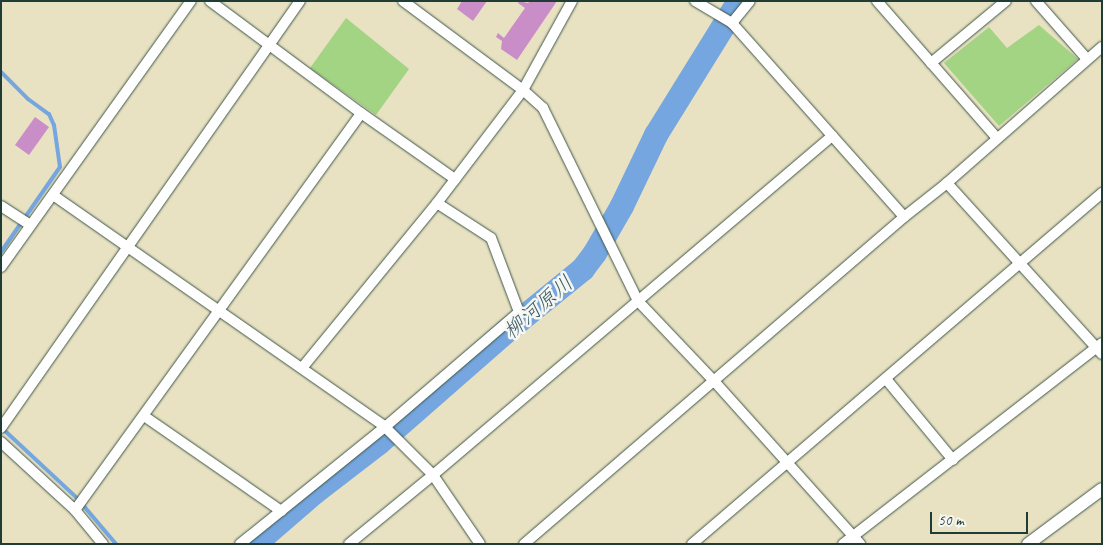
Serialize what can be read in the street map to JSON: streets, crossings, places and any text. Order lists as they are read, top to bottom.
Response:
{
  "water": ["柳河原川"],
  "scale_bar": "50 m"
}
